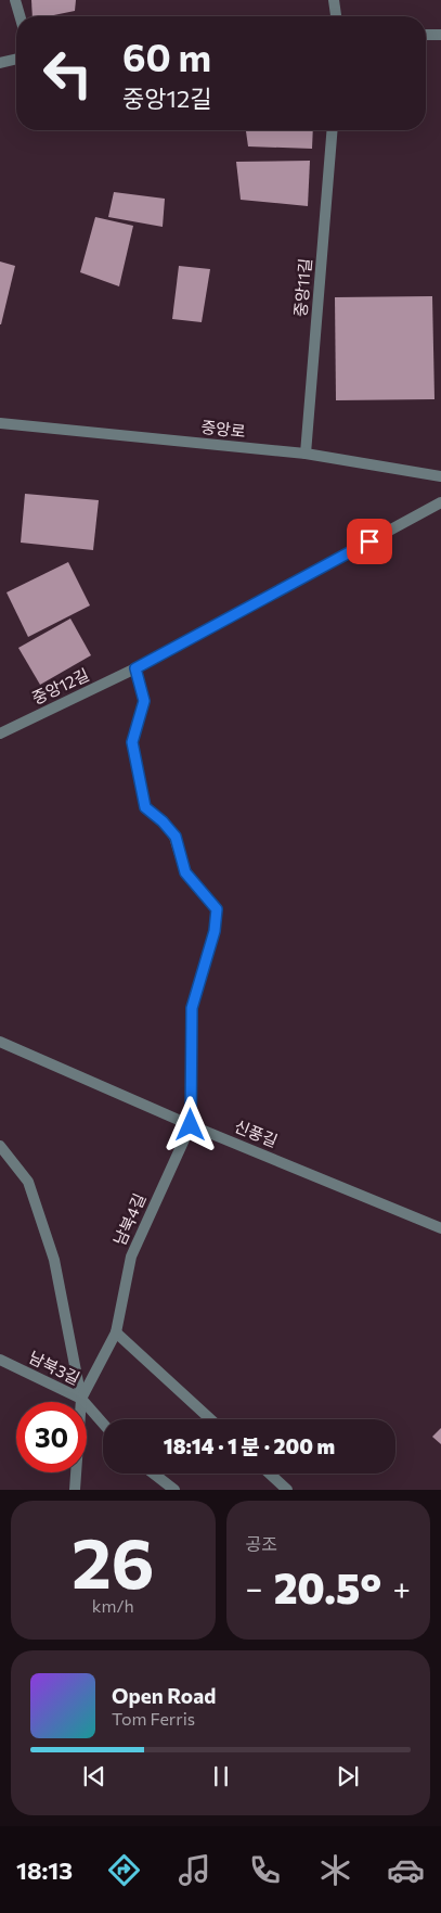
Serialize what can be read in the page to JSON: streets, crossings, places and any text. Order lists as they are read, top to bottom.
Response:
{
  "streets": {
    "street": [
      "중앙11길",
      "중앙로",
      "중앙12길",
      "신풍길",
      "남북4길",
      "남북3길"
    ]
  },
  "crossings": [
    ["중앙11길", "중앙로"],
    ["신풍길", "남북4길"],
    ["남북4길", "남북3길"]
  ],
  "page": {
    "turn": ["60 m", "중앙12길"],
    "limit": "30",
    "trip": "18:14 · 1 분 · 200 m",
    "tile": [
      ["26", "km/h"],
      "공조"
    ],
    "heat": ["−", "20.5°", "+"],
    "song": ["Open Road", "Tom Ferris"],
    "tabs": "18:13"
  }
}
